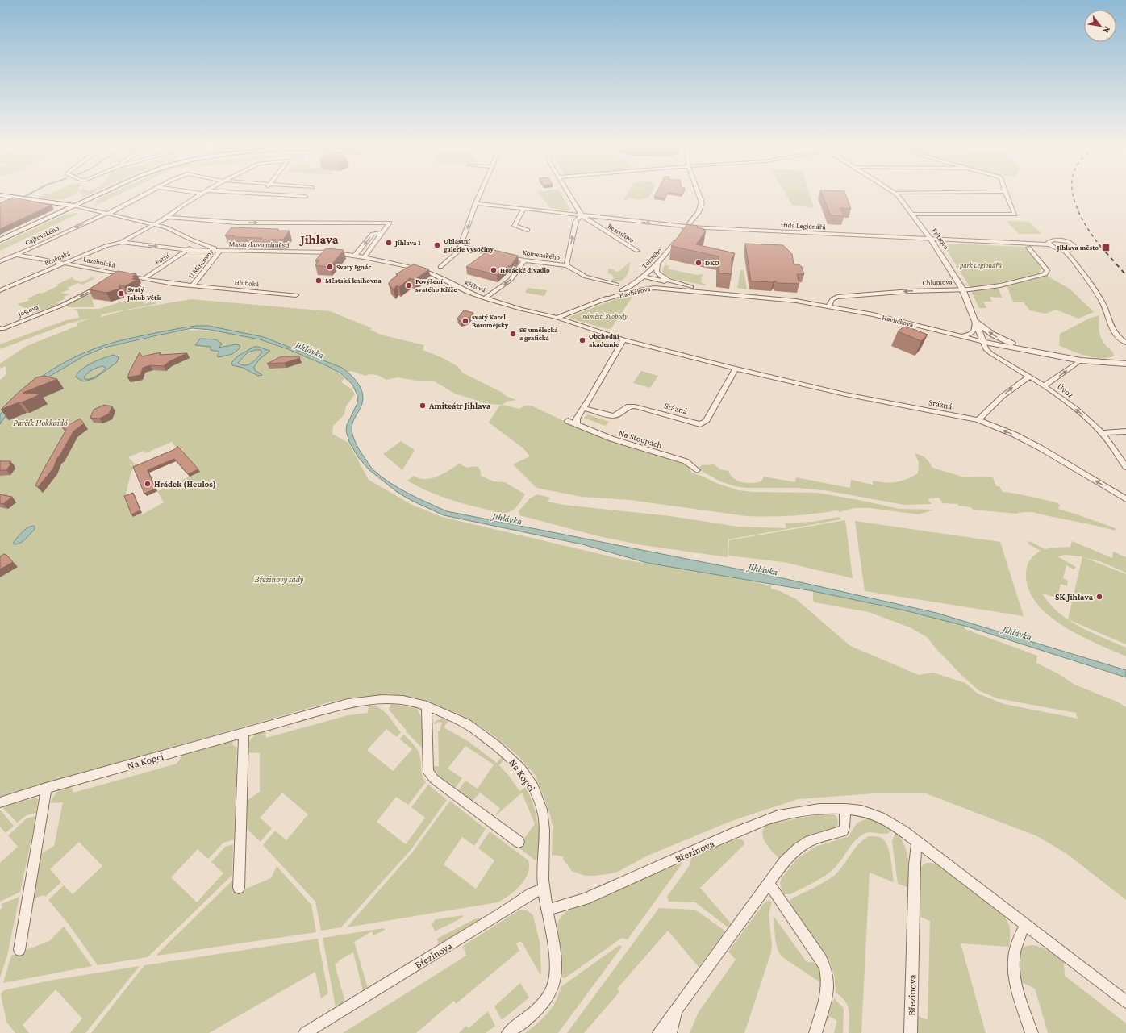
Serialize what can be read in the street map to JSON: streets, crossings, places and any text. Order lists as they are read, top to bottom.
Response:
{
  "streets": {
    "street": [
      "třída Legionářů",
      "Bezručova",
      "Čajkovského",
      "Fritzova",
      "Masarykovo náměstí",
      "Komenského",
      "Brněnská",
      "Tolstého",
      "Farní",
      "Lazebnická",
      "U Mincovny",
      "Chlumova",
      "Hluboká",
      "Křížová",
      "Havlíčkova",
      "Joštova",
      "Úvoz",
      "Srázná",
      "Na Stoupách",
      "Na Kopci",
      "Březinova"
    ]
  },
  "crossings": [
    ["třída Legionářů", "Bezručova"],
    ["třída Legionářů", "Fritzova"],
    ["Čajkovského", "Masarykovo náměstí"],
    ["Čajkovského", "Lazebnická"],
    ["Fritzova", "Chlumova"],
    ["Fritzova", "Havlíčkova"],
    ["Fritzova", "Úvoz"],
    ["Masarykovo náměstí", "Brněnská"],
    ["Masarykovo náměstí", "Farní"],
    ["Masarykovo náměstí", "U Mincovny"],
    ["Masarykovo náměstí", "Křížová"],
    ["Brněnská", "Lazebnická"],
    ["Tolstého", "Havlíčkova"],
    ["Farní", "Lazebnická"],
    ["Farní", "Hluboká"],
    ["Lazebnická", "Hluboká"],
    ["U Mincovny", "Hluboká"],
    ["Chlumova", "Havlíčkova"],
    ["Havlíčkova", "Úvoz"],
    ["Srázná", "Na Stoupách"],
    ["Na Kopci", "Březinova"]
  ],
  "one_way": [
    "Čajkovského",
    "Chlumova",
    "Joštova",
    "Úvoz"
  ],
  "districts": ["Jihlava"],
  "water": ["Jihlávka"],
  "parks": [
    "park Legionářů",
    "náměstí Svobody",
    "Parčík Hokkaidó",
    "Březinovy sady"
  ],
  "places": {
    "other": [
      "Jihlava 1",
      "Oblastní galerie Vysočiny",
      "DKO",
      "Svatý Ignác",
      "Horácké divadlo",
      "Městská knihovna",
      "Povýšení svatého Kříže",
      "Svatý Jakub Větší",
      "svatý Karel Boromějský",
      "SŠ umělecká a grafická",
      "Obchodní akademie",
      "Amiteátr Jihlava",
      "Hrádek (Heulos)",
      "SK Jihlava"
    ],
    "transit": ["Jihlava město"]
  },
  "north": "bottom right"
}
